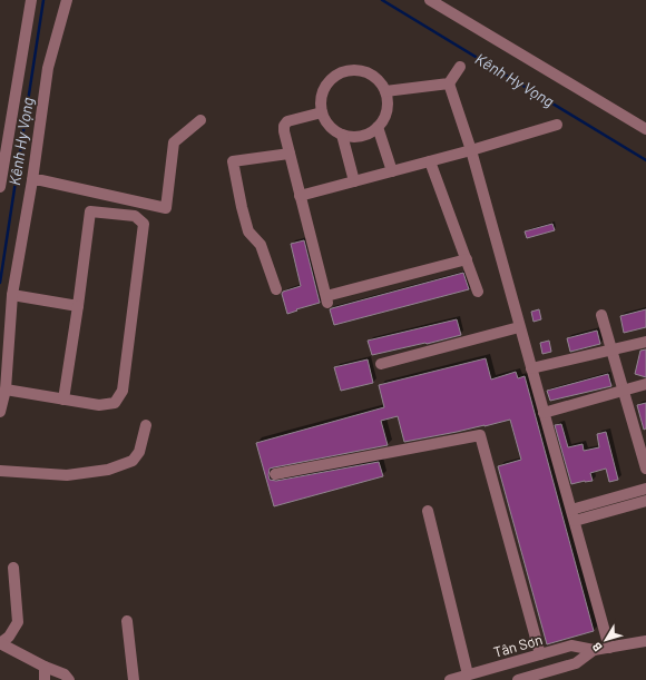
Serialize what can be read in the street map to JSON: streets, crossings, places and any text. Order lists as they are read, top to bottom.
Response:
{
  "streets": {
    "street": ["Tân Sơn"]
  },
  "water": ["Kênh Hy Vọng"],
  "north": "bottom left"
}
